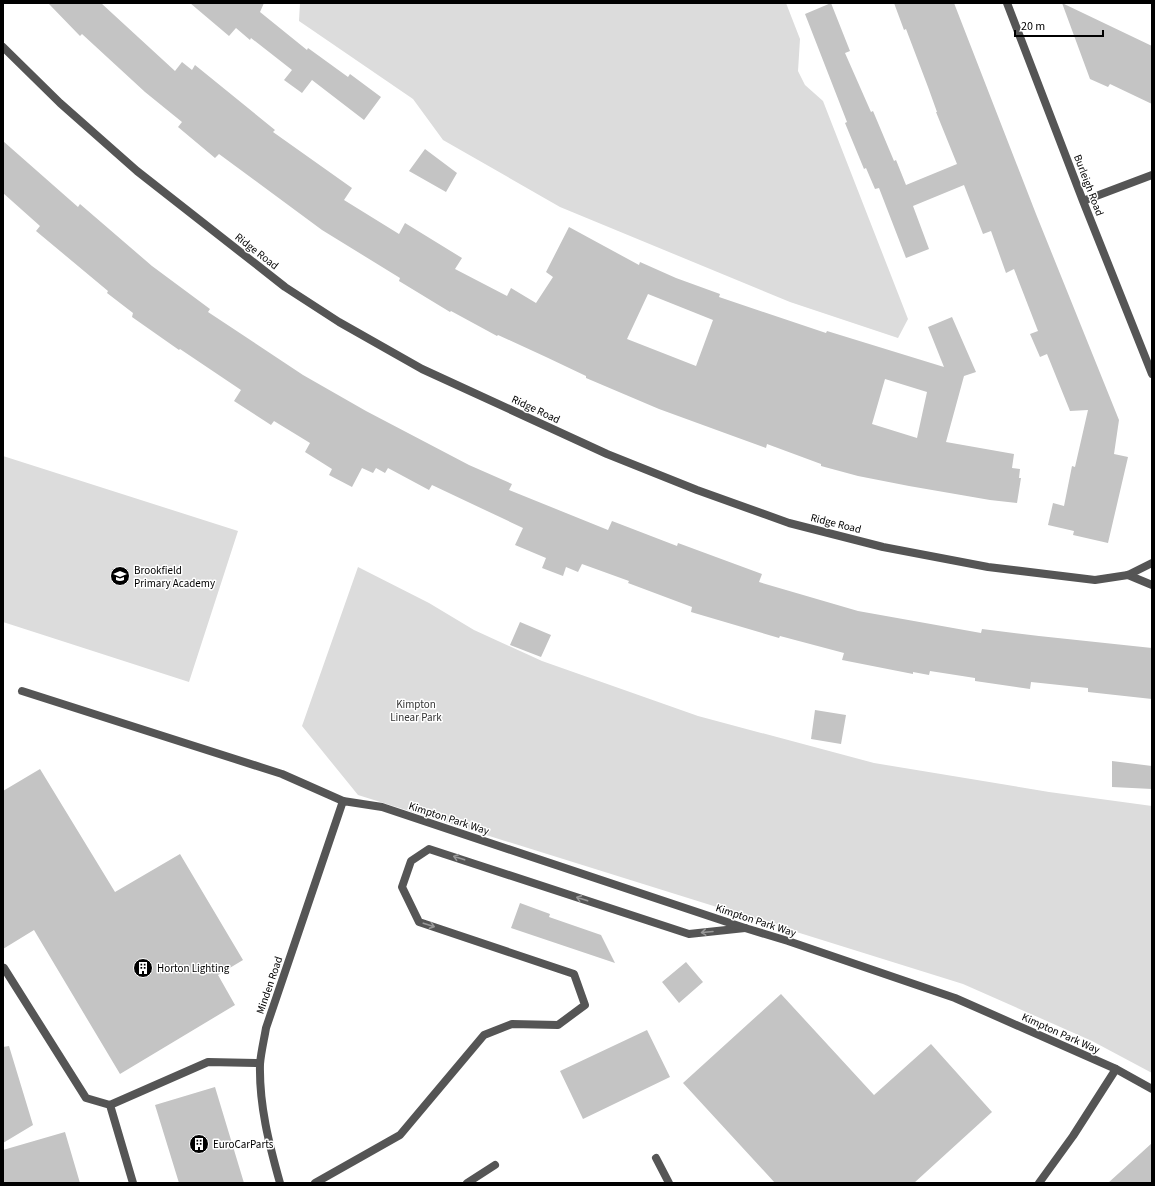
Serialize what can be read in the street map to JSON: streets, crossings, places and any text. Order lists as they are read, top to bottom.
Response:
{
  "streets": {
    "street": [
      "Burleigh Road",
      "Ridge Road",
      "Kimpton Park Way",
      "Minden Road"
    ]
  },
  "crossings": [
    ["Kimpton Park Way", "Minden Road"]
  ],
  "parks": ["Kimpton Linear Park"],
  "places": {
    "school or university": ["Brookfield Primary Academy"],
    "building": ["Horton Lighting", "EuroCarParts"]
  },
  "scale_bar": "20 m"
}
